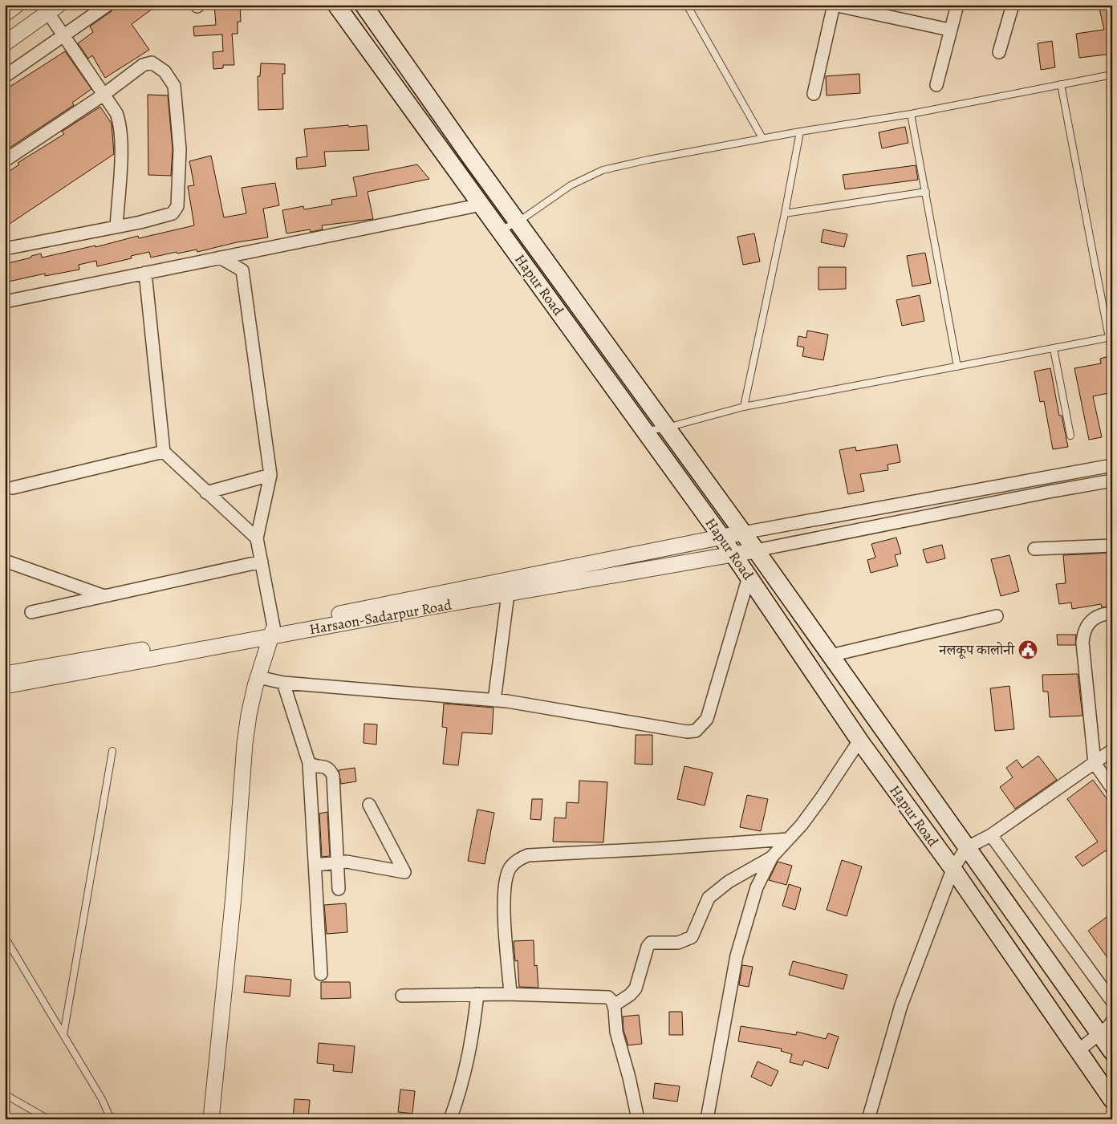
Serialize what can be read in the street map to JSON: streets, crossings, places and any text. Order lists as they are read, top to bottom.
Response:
{
  "streets": {
    "main road": ["Hapur Road"],
    "street": ["Harsaon-Sadarpur Road"]
  },
  "crossings": [
    ["Hapur Road", "Harsaon-Sadarpur Road"]
  ],
  "places": {
    "public building": ["नलकूप कालोनी"]
  }
}
